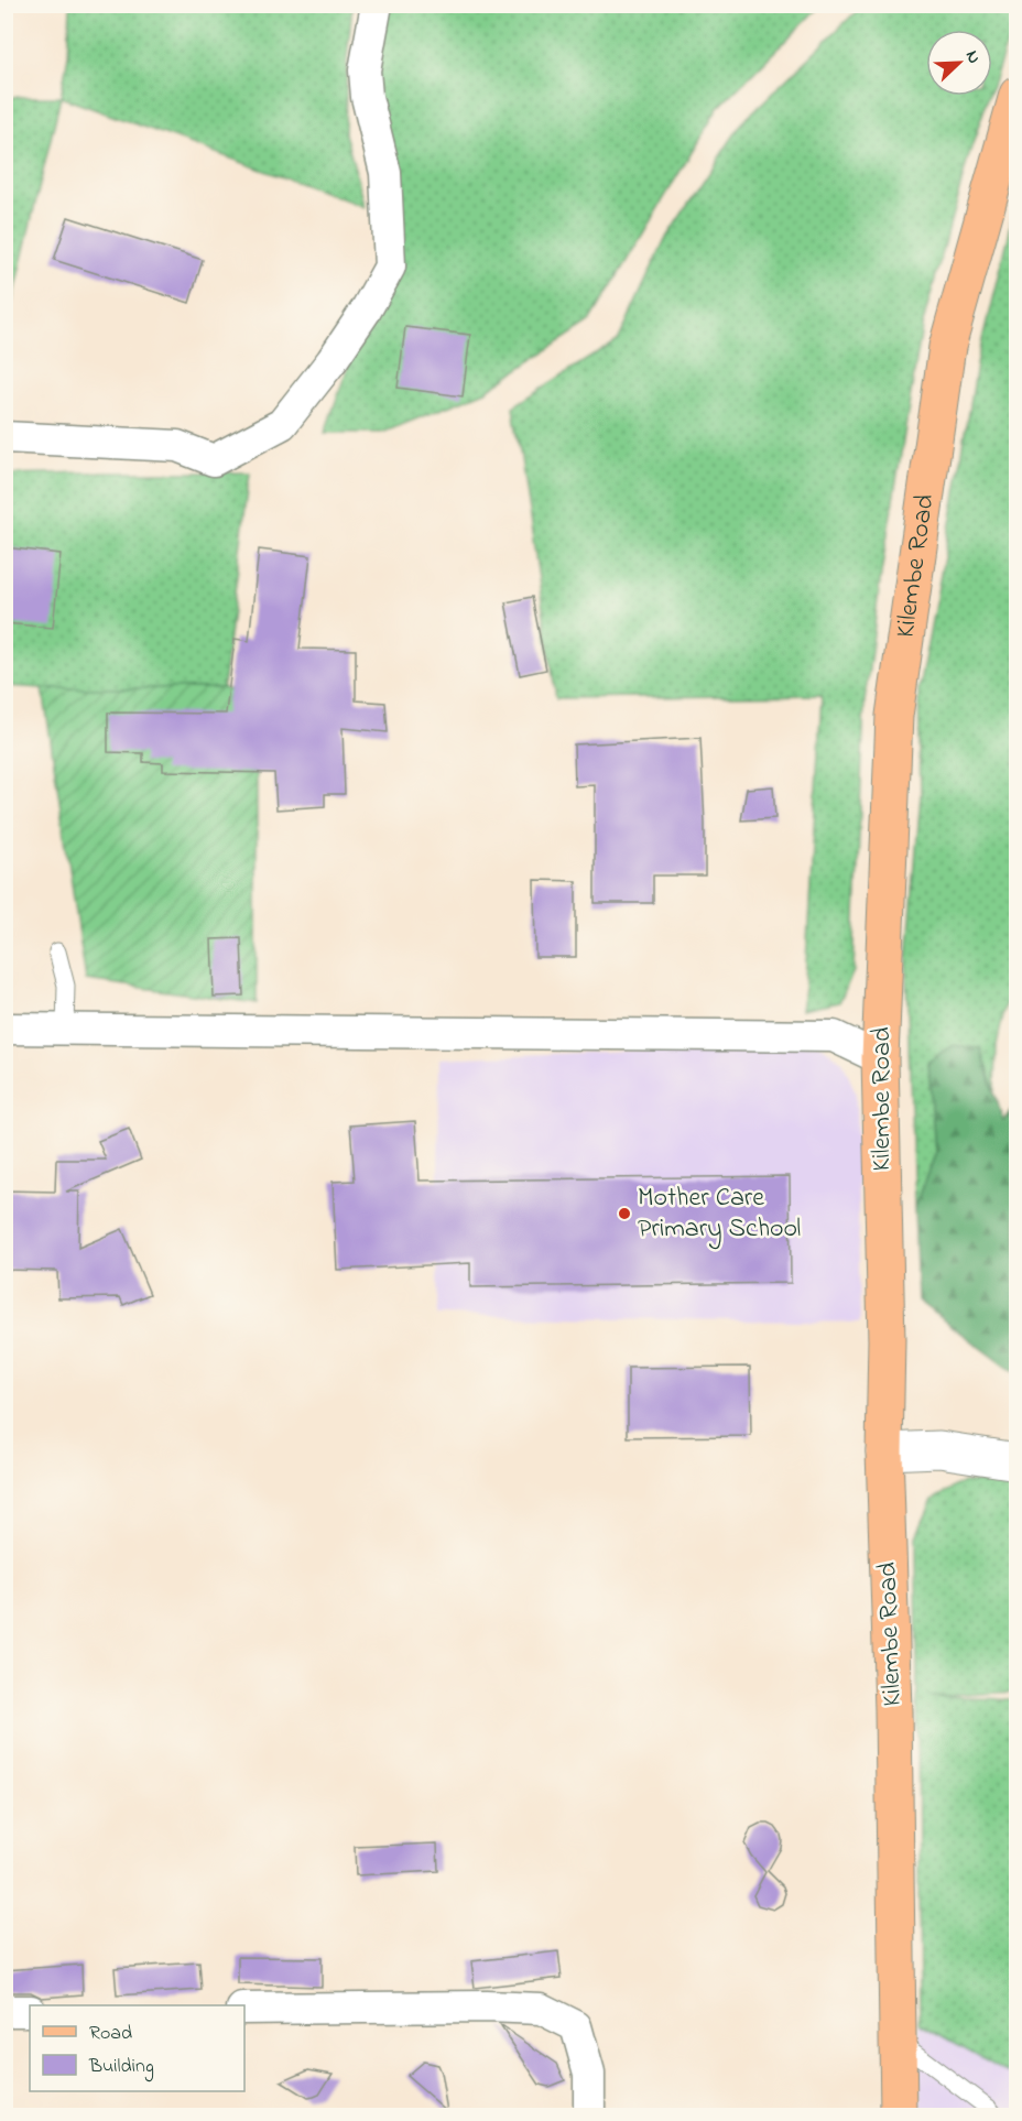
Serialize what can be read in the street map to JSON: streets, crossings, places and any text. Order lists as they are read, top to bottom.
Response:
{
  "streets": {
    "main road": ["Kilembe Road"]
  },
  "places": ["Mother Care Primary School"],
  "legend": ["Road", "Building"],
  "north": "top right"
}
